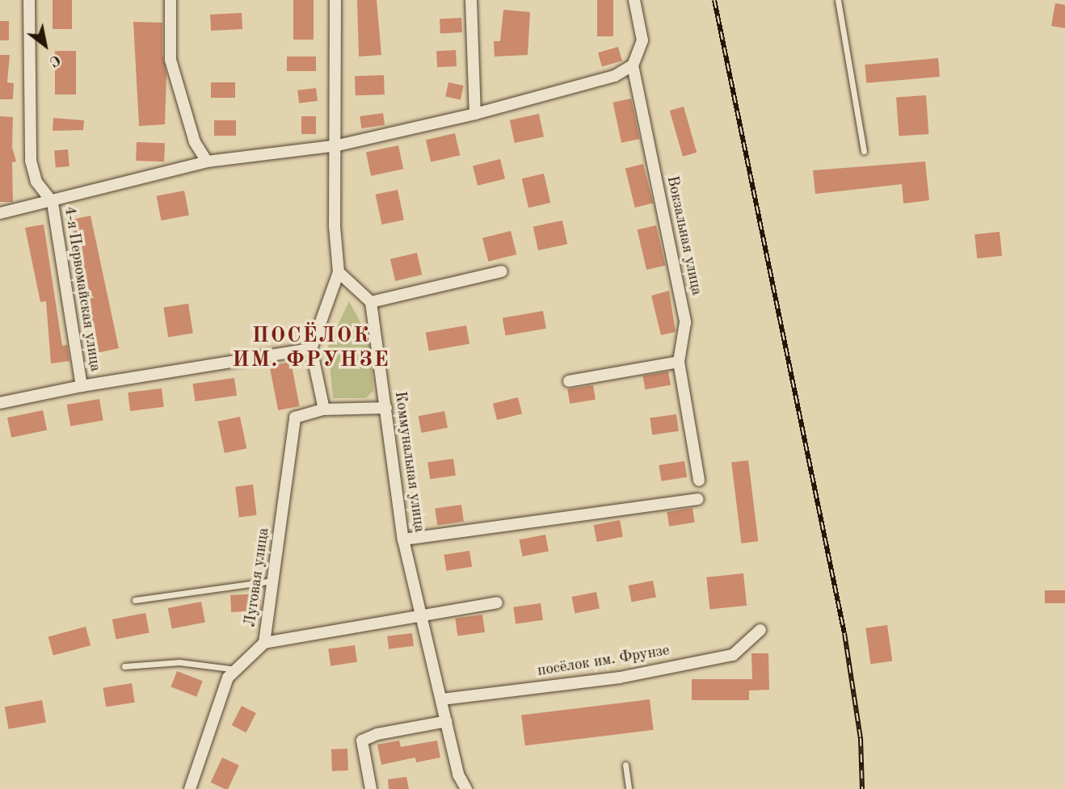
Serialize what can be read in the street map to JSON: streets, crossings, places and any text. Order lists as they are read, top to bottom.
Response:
{
  "streets": {
    "street": [
      "Вокзальная улица",
      "4-я Первомайская улица",
      "Коммунальная улица",
      "Луговая улица",
      "посёлок им. Фрунзе"
    ]
  },
  "crossings": [
    ["Коммунальная улица", "посёлок им. Фрунзе"]
  ],
  "districts": ["ПОСЁЛОК ИМ. ФРУНЗЕ"],
  "north": "bottom right"
}
